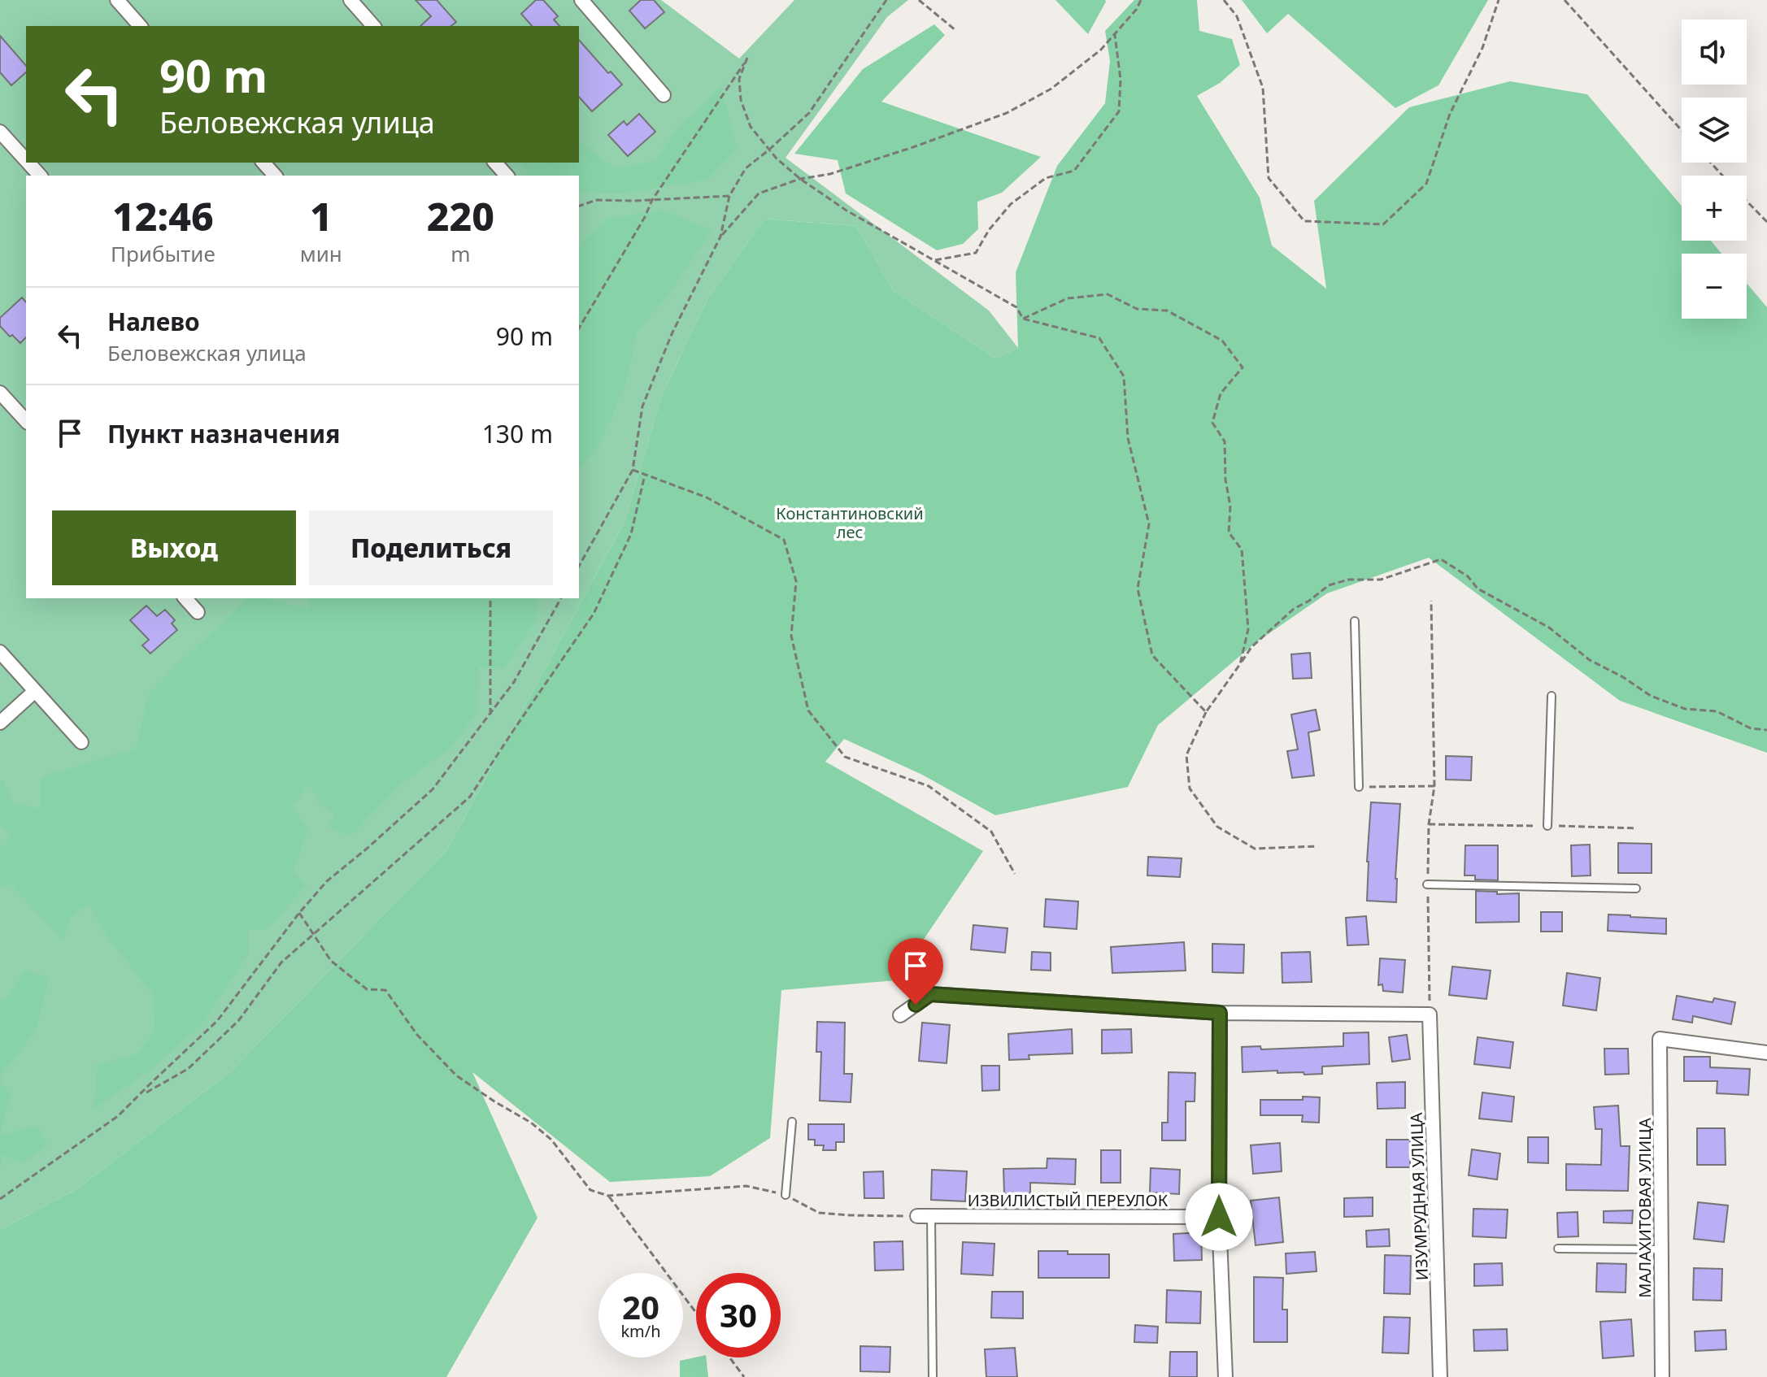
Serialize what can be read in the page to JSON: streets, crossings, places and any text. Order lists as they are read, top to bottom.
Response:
{
  "streets": {
    "street": ["ИЗУМРУДНАЯ УЛИЦА", "ИЗВИЛИСТЫЙ ПЕРЕУЛОК", "МАЛАХИТОВАЯ УЛИЦА"]
  },
  "parks": ["Константиновский лес"],
  "page": {
    "map_buttons": ["+", "−"],
    "turn": ["90 m", "Беловежская улица"],
    "eta": [
      "12:46",
      "Прибытие",
      "1",
      "мин",
      "220",
      "m"
    ],
    "list": [
      {
        "name": "Налево",
        "note": "Беловежская улица",
        "value": "90 m"
      },
      {
        "name": "Пункт назначения",
        "value": "130 m"
      }
    ],
    "buttons": ["Выход", "Поделиться"],
    "speed": "20 km/h",
    "limit": "30"
  }
}
